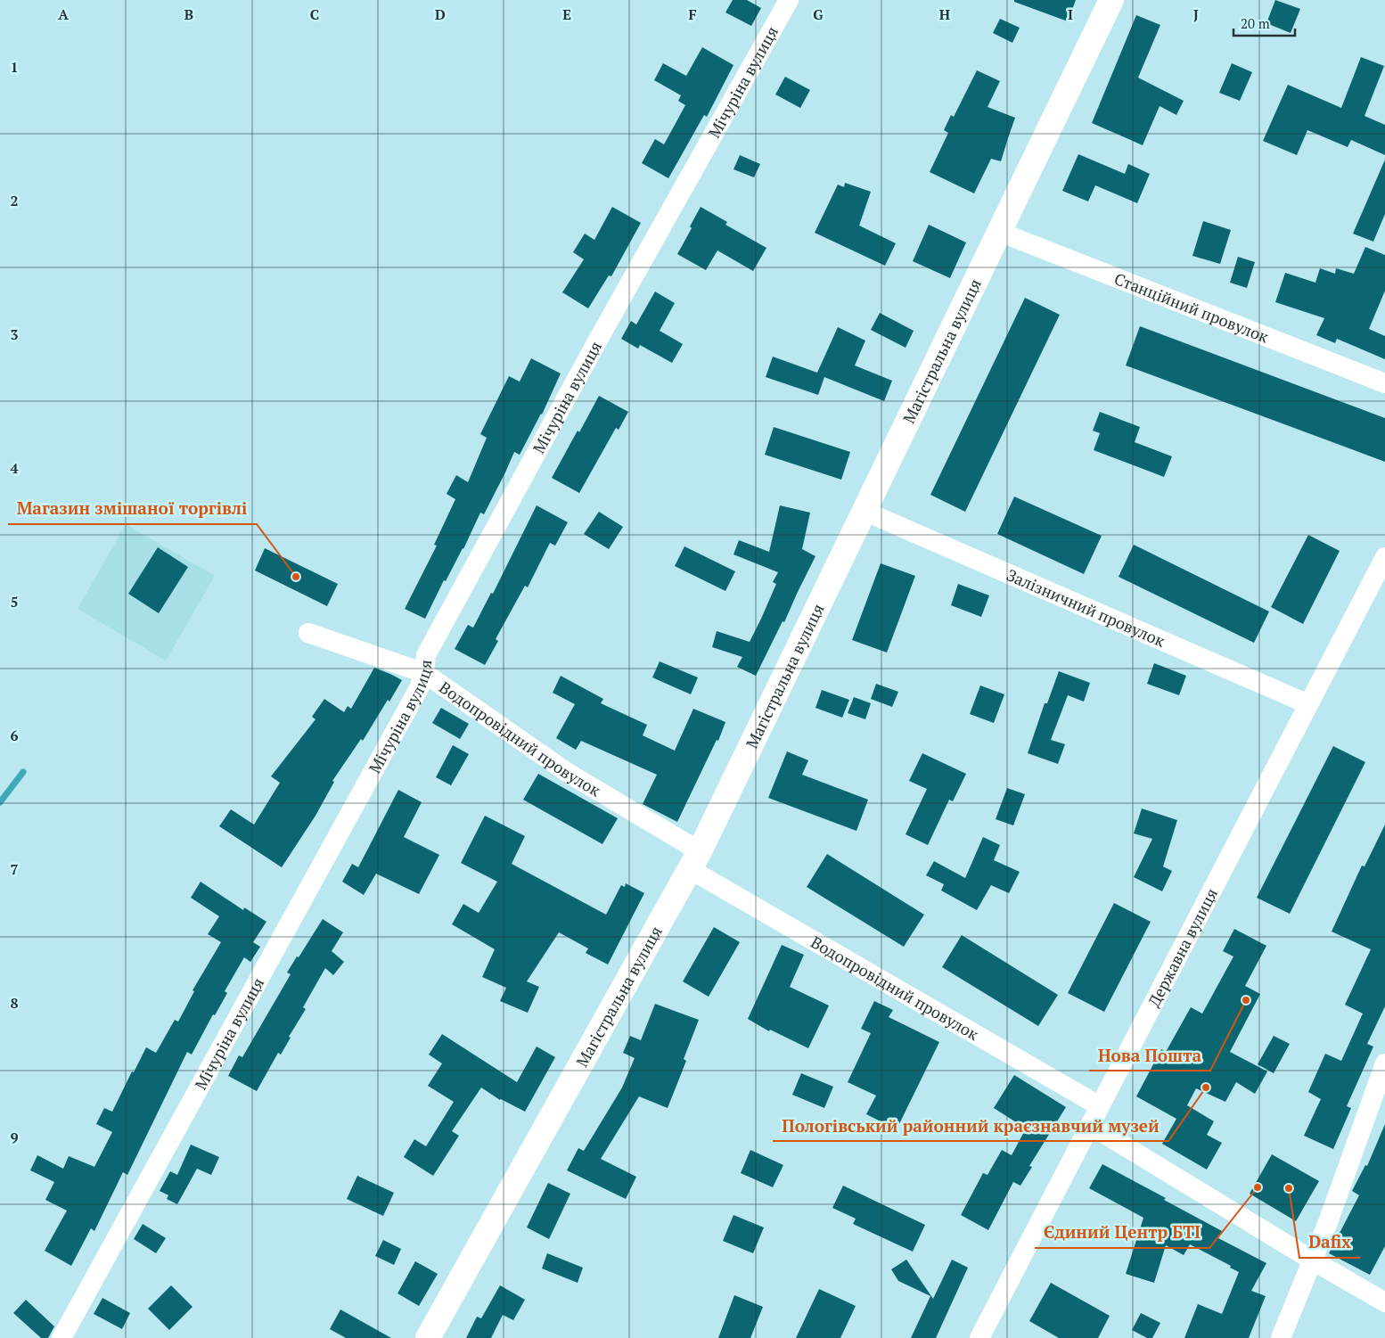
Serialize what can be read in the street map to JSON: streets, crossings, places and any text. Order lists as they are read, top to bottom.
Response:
{
  "streets": {
    "main road": ["Магістральна вулиця"],
    "street": [
      "Мічуріна вулиця",
      "Станційний провулок",
      "Залізничний провулок",
      "Водопровідний провулок",
      "Державна вулиця"
    ]
  },
  "crossings": [
    ["Мічуріна вулиця", "Водопровідний провулок"],
    ["Станційний провулок", "Магістральна вулиця"],
    ["Магістральна вулиця", "Залізничний провулок"],
    ["Магістральна вулиця", "Водопровідний провулок"],
    ["Залізничний провулок", "Державна вулиця"],
    ["Водопровідний провулок", "Державна вулиця"]
  ],
  "places": [
    "Магазин змішаної торгівлі",
    "Нова Пошта",
    "Пологівський районний краєзнавчий музей",
    "Єдиний Центр БТІ",
    "Dafix"
  ],
  "scale_bar": "20 m",
  "grid": {
    "columns": [
      "A",
      "B",
      "C",
      "D",
      "E",
      "F",
      "G",
      "H",
      "I",
      "J"
    ],
    "rows": [
      "1",
      "2",
      "3",
      "4",
      "5",
      "6",
      "7",
      "8",
      "9"
    ]
  }
}
